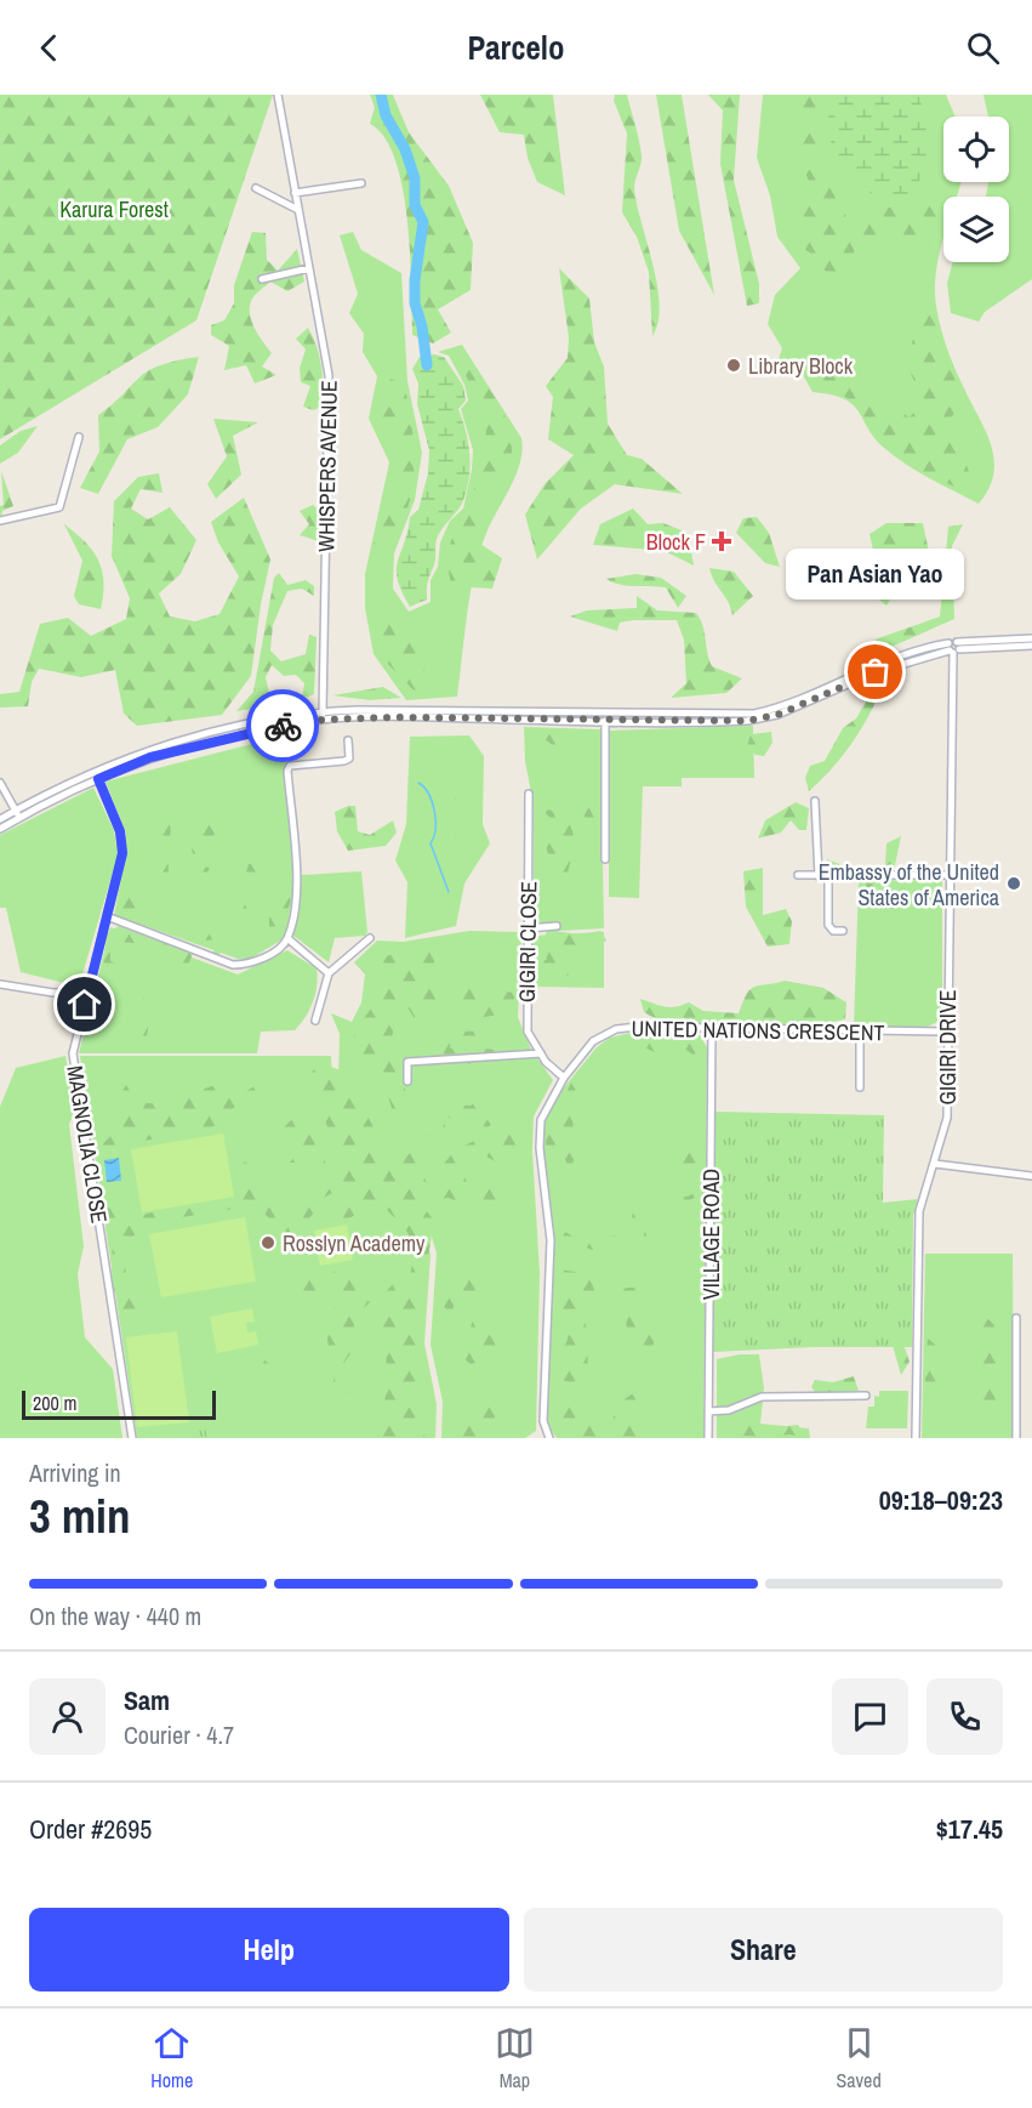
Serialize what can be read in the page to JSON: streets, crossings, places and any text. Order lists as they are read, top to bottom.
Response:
{
  "streets": {
    "street": [
      "WHISPERS AVENUE",
      "GIGIRI CLOSE",
      "UNITED NATIONS CRESCENT",
      "GIGIRI DRIVE",
      "MAGNOLIA CLOSE",
      "VILLAGE ROAD"
    ]
  },
  "crossings": [
    ["GIGIRI CLOSE", "UNITED NATIONS CRESCENT"],
    ["UNITED NATIONS CRESCENT", "GIGIRI DRIVE"],
    ["UNITED NATIONS CRESCENT", "VILLAGE ROAD"]
  ],
  "parks": ["Karura Forest"],
  "places": {
    "other": [
      "Library Block",
      "Pan Asian Yao",
      "Embassy of the United States of America",
      "Rosslyn Academy"
    ],
    "health": ["Block F"]
  },
  "scale_bar": "200 m",
  "page": {
    "header": "Parcelo",
    "bubble": "Pan Asian Yao",
    "scale": "200 m",
    "heading": ["3 min", "Arriving in", "09:18–09:23"],
    "panel": [
      "Sam",
      "Courier · 4.7",
      "Order #2695",
      "$17.45"
    ],
    "bar": "On the way · 440 m",
    "buttons": ["Help", "Share"],
    "tabs": ["Home", "Map", "Saved"]
  }
}
